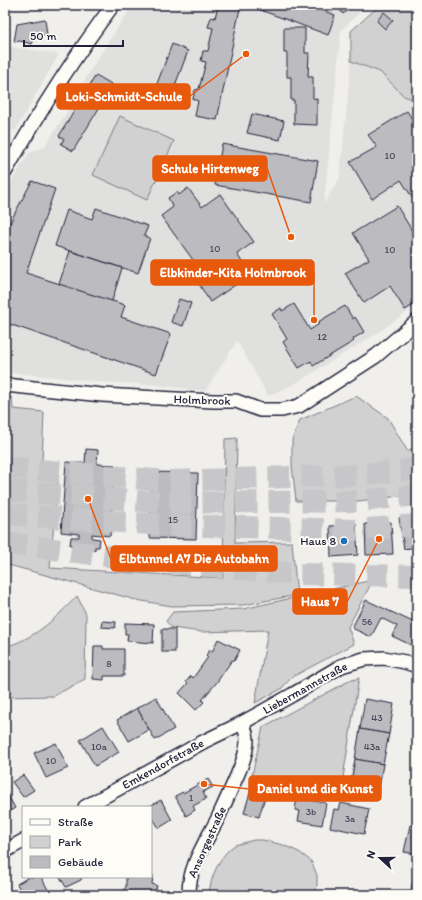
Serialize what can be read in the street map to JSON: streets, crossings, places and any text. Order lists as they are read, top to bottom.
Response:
{
  "streets": {
    "street": [
      "Holmbrook",
      "Liebermannstraße",
      "Emkendorfstraße",
      "Ansorgestraße"
    ]
  },
  "crossings": [
    ["Liebermannstraße", "Emkendorfstraße"],
    ["Liebermannstraße", "Ansorgestraße"],
    ["Emkendorfstraße", "Ansorgestraße"]
  ],
  "places": [
    "Loki-Schmidt-Schule",
    "Schule Hirtenweg",
    "Elbkinder-Kita Holmbrook",
    "Elbtunnel A7 Die Autobahn",
    "Haus 7",
    "Haus 8",
    "Daniel und die Kunst"
  ],
  "house_numbers": [
    "10",
    "10",
    "10",
    "12",
    "15",
    "56",
    "8",
    "43",
    "10a",
    "43a",
    "10",
    "1",
    "3b",
    "3a"
  ],
  "legend": ["Straße", "Park", "Gebäude"],
  "scale_bar": "50 m",
  "north": "left"
}
